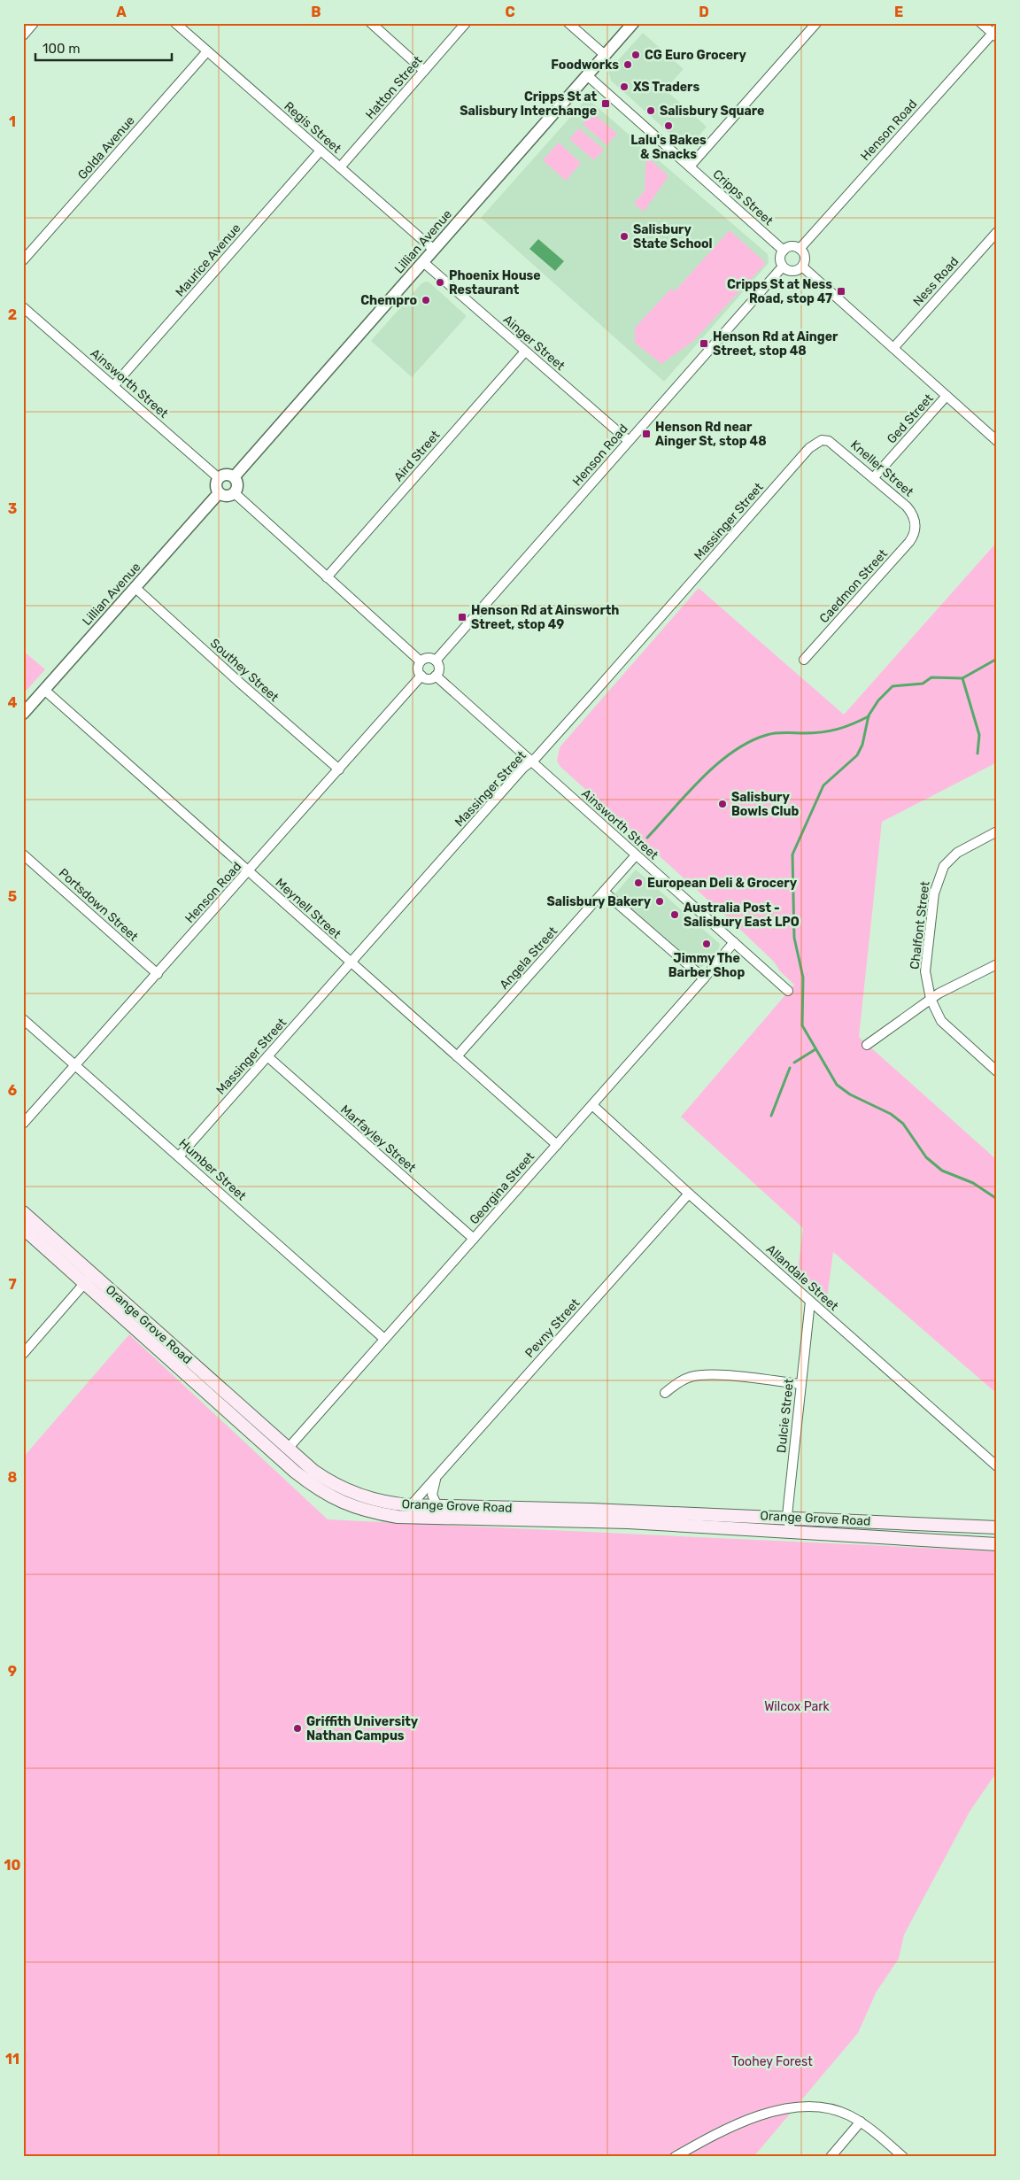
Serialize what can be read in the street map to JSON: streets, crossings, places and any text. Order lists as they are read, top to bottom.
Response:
{
  "streets": {
    "main road": ["Orange Grove Road"],
    "street": [
      "Hatton Street",
      "Regis Street",
      "Henson Road",
      "Golda Avenue",
      "Cripps Street",
      "Lillian Avenue",
      "Maurice Avenue",
      "Ness Road",
      "Ainger Street",
      "Ainsworth Street",
      "Ged Street",
      "Aird Street",
      "Kneller Street",
      "Massinger Street",
      "Caedmon Street",
      "Southey Street",
      "Portsdown Street",
      "Meynell Street",
      "Chalfont Street",
      "Angela Street",
      "Marfayley Street",
      "Humber Street",
      "Georgina Street",
      "Allandale Street",
      "Pevny Street",
      "Dulcie Street"
    ]
  },
  "crossings": [
    ["Hatton Street", "Regis Street"],
    ["Regis Street", "Golda Avenue"],
    ["Regis Street", "Lillian Avenue"],
    ["Regis Street", "Maurice Avenue"],
    ["Henson Road", "Cripps Street"],
    ["Henson Road", "Ainger Street"],
    ["Henson Road", "Ainsworth Street"],
    ["Henson Road", "Southey Street"],
    ["Henson Road", "Portsdown Street"],
    ["Henson Road", "Meynell Street"],
    ["Henson Road", "Humber Street"],
    ["Cripps Street", "Lillian Avenue"],
    ["Lillian Avenue", "Ainger Street"],
    ["Lillian Avenue", "Ainsworth Street"],
    ["Lillian Avenue", "Southey Street"],
    ["Lillian Avenue", "Meynell Street"],
    ["Maurice Avenue", "Ainsworth Street"],
    ["Ainger Street", "Aird Street"],
    ["Ainsworth Street", "Massinger Street"],
    ["Ainsworth Street", "Angela Street"],
    ["Ainsworth Street", "Georgina Street"],
    ["Ged Street", "Kneller Street"],
    ["Kneller Street", "Massinger Street"],
    ["Kneller Street", "Caedmon Street"],
    ["Massinger Street", "Meynell Street"],
    ["Massinger Street", "Marfayley Street"],
    ["Massinger Street", "Humber Street"],
    ["Meynell Street", "Angela Street"],
    ["Meynell Street", "Georgina Street"],
    ["Marfayley Street", "Georgina Street"],
    ["Humber Street", "Georgina Street"],
    ["Georgina Street", "Allandale Street"],
    ["Georgina Street", "Orange Grove Road"],
    ["Allandale Street", "Pevny Street"],
    ["Allandale Street", "Dulcie Street"],
    ["Orange Grove Road", "Pevny Street"],
    ["Orange Grove Road", "Dulcie Street"]
  ],
  "parks": ["Wilcox Park", "Toohey Forest"],
  "places": {
    "other": [
      "CG Euro Grocery",
      "Foodworks",
      "XS Traders",
      "Salisbury Square",
      "Lalu's Bakes & Snacks",
      "Salisbury State School",
      "Phoenix House Restaurant",
      "Chempro",
      "Salisbury Bowls Club",
      "European Deli & Grocery",
      "Salisbury Bakery",
      "Australia Post - Salisbury East LPO",
      "Jimmy The Barber Shop",
      "Griffith University Nathan Campus"
    ],
    "transit": [
      "Cripps St at Salisbury Interchange",
      "Cripps St at Ness Road, stop 47",
      "Henson Rd at Ainger Street, stop 48",
      "Henson Rd near Ainger St, stop 48",
      "Henson Rd at Ainsworth Street, stop 49"
    ]
  },
  "scale_bar": "100 m",
  "grid": {
    "columns": [
      "A",
      "B",
      "C",
      "D",
      "E"
    ],
    "rows": [
      "1",
      "2",
      "3",
      "4",
      "5",
      "6",
      "7",
      "8",
      "9",
      "10",
      "11"
    ]
  }
}
